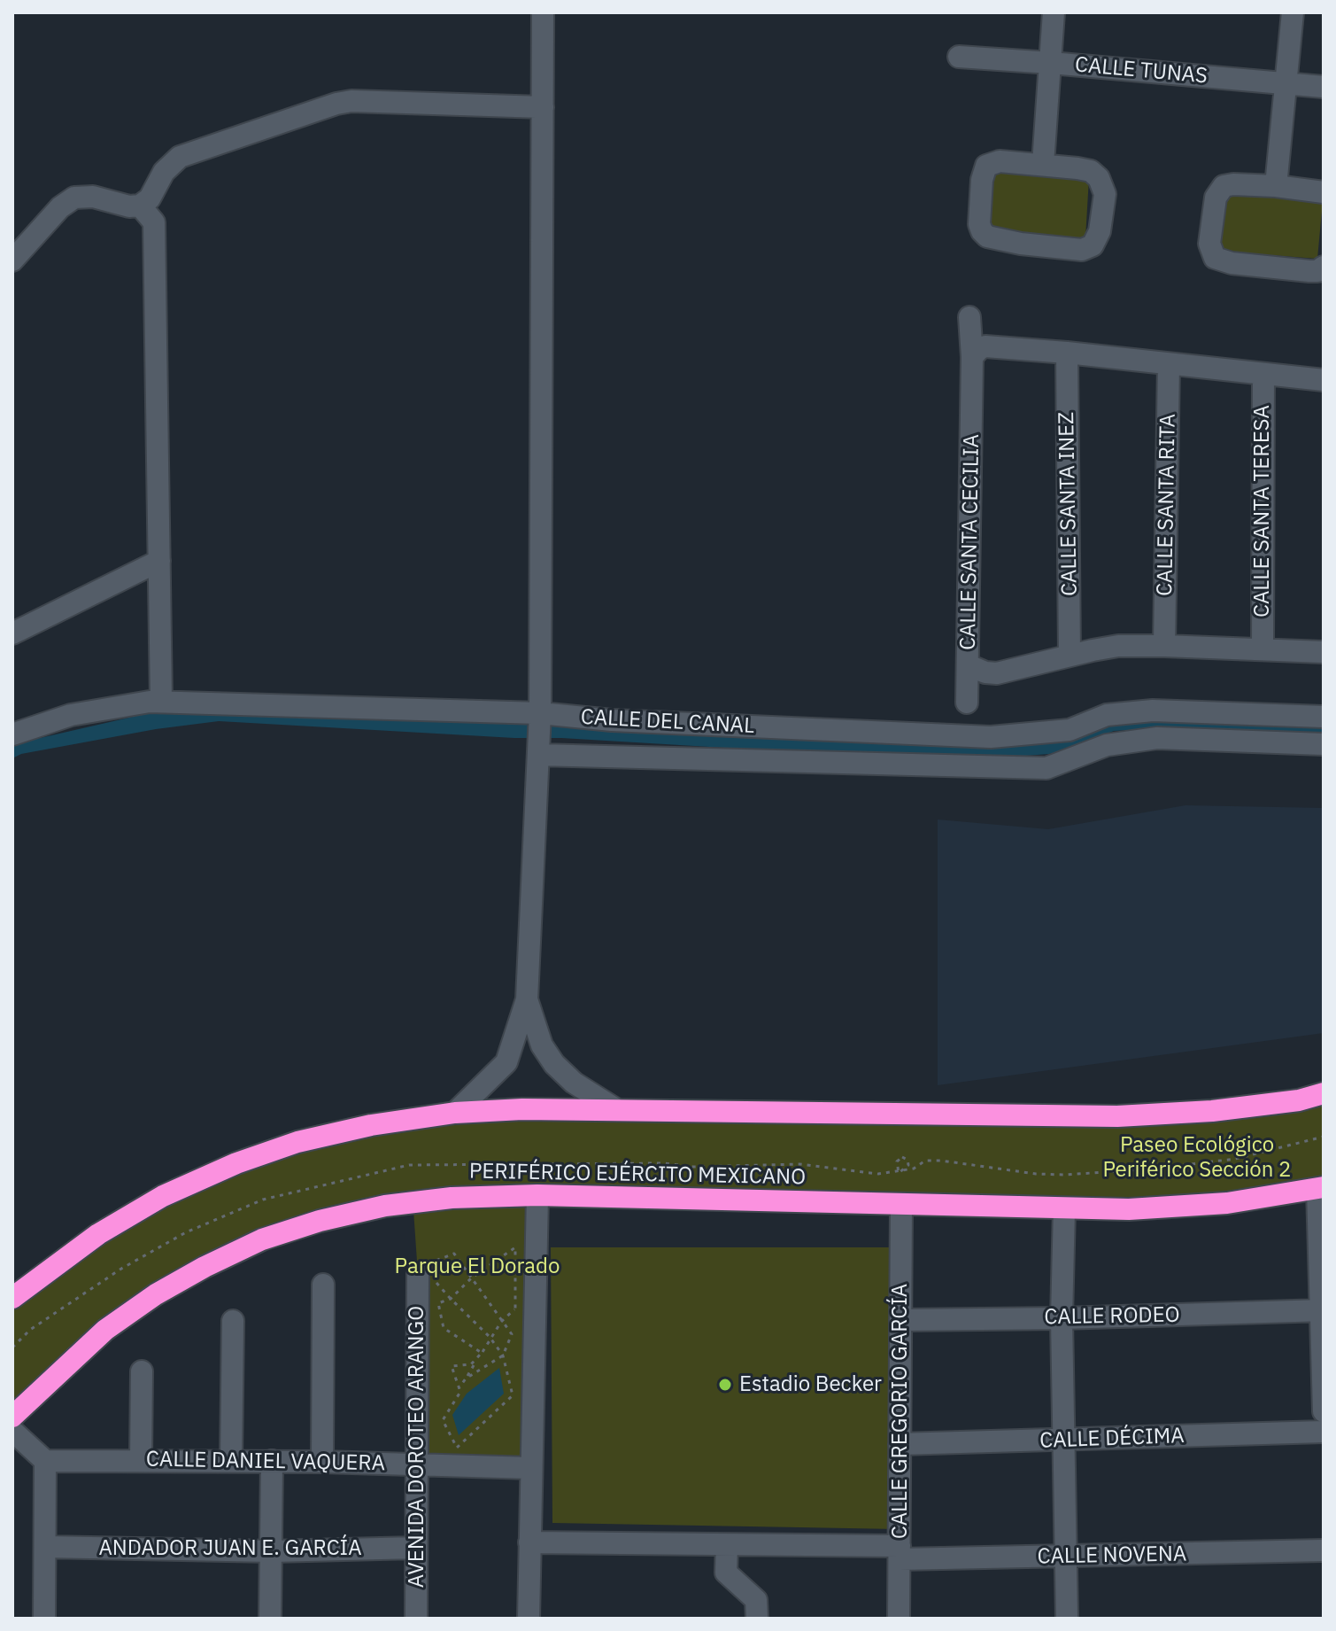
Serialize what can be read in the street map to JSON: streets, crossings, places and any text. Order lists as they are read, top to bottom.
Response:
{
  "streets": {
    "highway": ["PERIFÉRICO EJÉRCITO MEXICANO"],
    "street": [
      "CALLE TUNAS",
      "CALLE SANTA INEZ",
      "CALLE SANTA RITA",
      "CALLE SANTA TERESA",
      "CALLE SANTA CECILIA",
      "CALLE DEL CANAL",
      "CALLE RODEO",
      "CALLE GREGORIO GARCÍA",
      "CALLE DÉCIMA",
      "AVENIDA DOROTEO ARANGO",
      "CALLE DANIEL VAQUERA",
      "ANDADOR JUAN E. GARCÍA",
      "CALLE NOVENA"
    ]
  },
  "crossings": [
    ["CALLE SANTA INEZ", "CALLE SANTA CECILIA"],
    ["CALLE SANTA RITA", "CALLE SANTA CECILIA"],
    ["CALLE SANTA TERESA", "CALLE SANTA CECILIA"],
    ["PERIFÉRICO EJÉRCITO MEXICANO", "CALLE GREGORIO GARCÍA"],
    ["CALLE RODEO", "CALLE GREGORIO GARCÍA"],
    ["CALLE GREGORIO GARCÍA", "CALLE DÉCIMA"],
    ["CALLE GREGORIO GARCÍA", "CALLE NOVENA"],
    ["AVENIDA DOROTEO ARANGO", "CALLE DANIEL VAQUERA"],
    ["AVENIDA DOROTEO ARANGO", "ANDADOR JUAN E. GARCÍA"]
  ],
  "parks": ["Paseo Ecológico Periférico Sección 2", "Parque El Dorado"],
  "places": ["Estadio Becker"]
}
